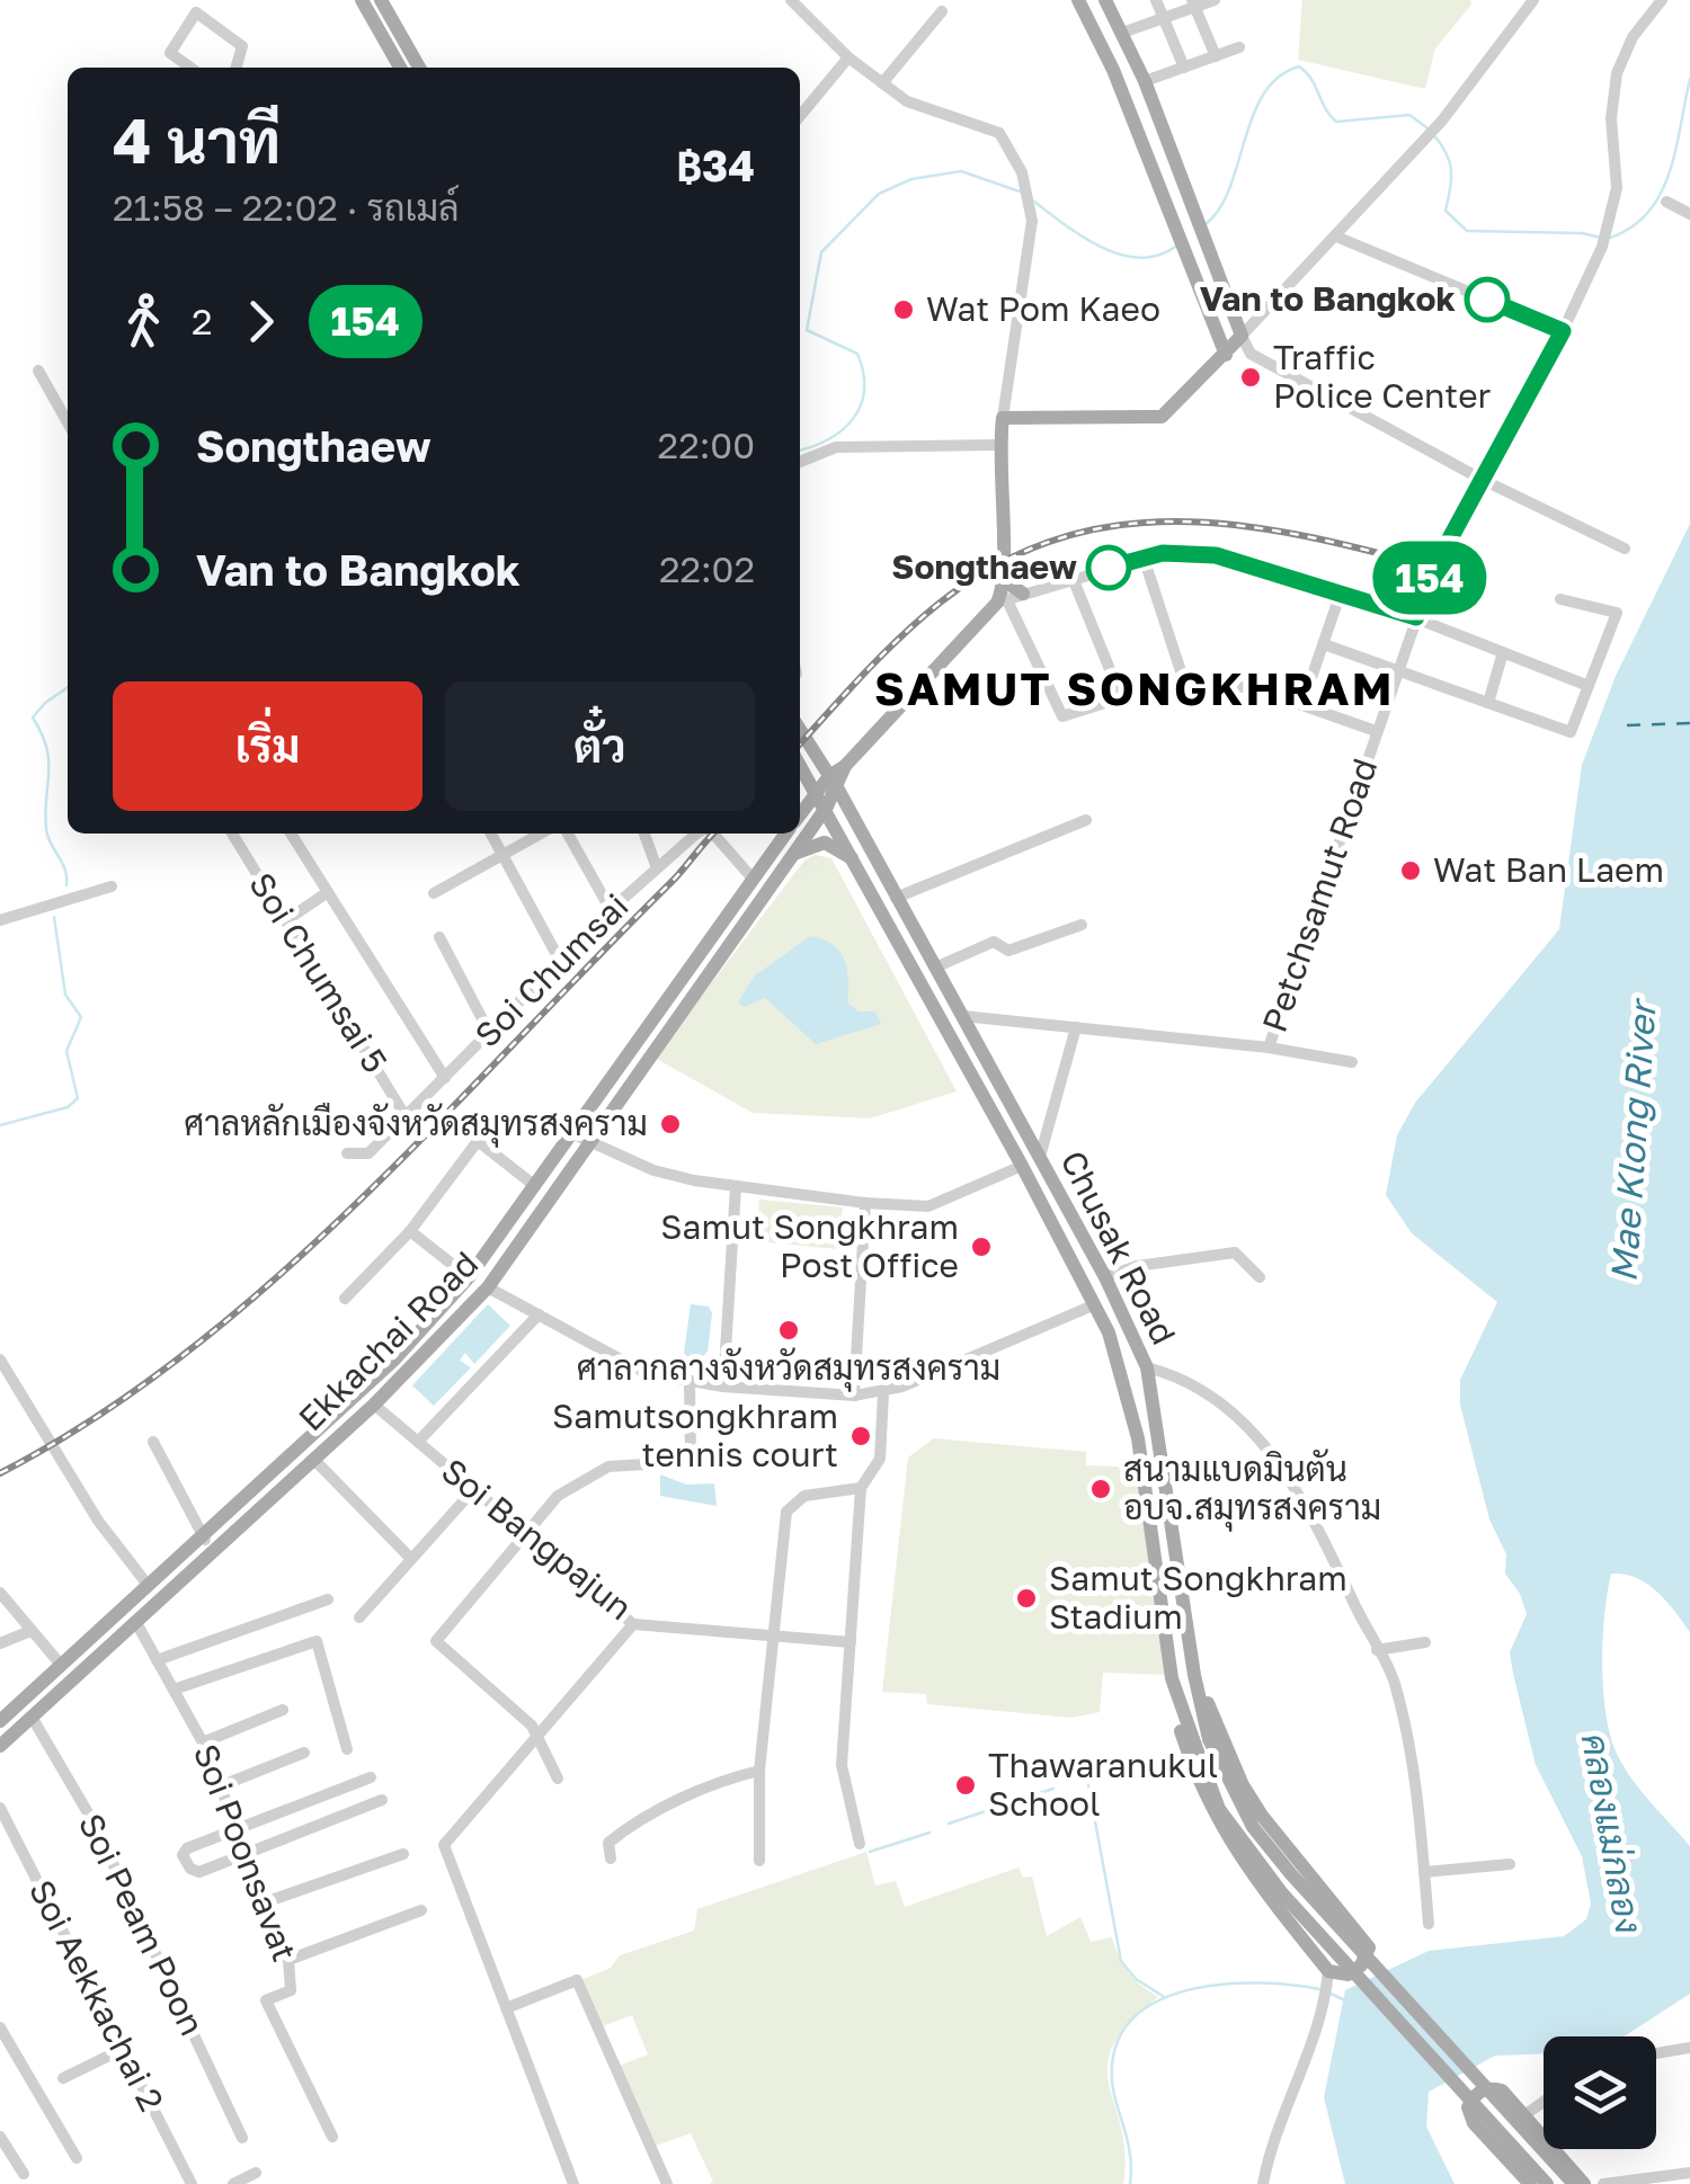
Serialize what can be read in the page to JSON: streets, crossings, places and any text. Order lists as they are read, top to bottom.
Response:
{
  "streets": {
    "main road": ["Chusak Road", "Ekkachai Road"],
    "street": [
      "Petchsamut Road",
      "Soi Chumsai",
      "Soi Chumsai 5",
      "Soi Bangpajun",
      "Soi Poonsavat",
      "Soi Peam Poon",
      "Soi Aekkachai 2"
    ]
  },
  "crossings": [
    ["Soi Chumsai", "Soi Chumsai 5"],
    ["Soi Chumsai", "Ekkachai Road"],
    ["Chusak Road", "Ekkachai Road"],
    ["Ekkachai Road", "Soi Bangpajun"],
    ["Ekkachai Road", "Soi Poonsavat"],
    ["Ekkachai Road", "Soi Peam Poon"]
  ],
  "districts": ["SAMUT SONGKHRAM"],
  "water": ["Mae Klong River", "คลองแม่กลอง"],
  "places": [
    "Van to Bangkok",
    "Wat Pom Kaeo",
    "Traffic Police Center",
    "Songthaew",
    "Wat Ban Laem",
    "ศาลหลักเมืองจังหวัดสมุทรสงคราม",
    "Samut Songkhram Post Office",
    "ศาลากลางจังหวัดสมุทรสงคราม",
    "Samutsongkhram tennis court",
    "สนามแบดมินตัน อบจ.สมุทรสงคราม",
    "Samut Songkhram Stadium",
    "Thawaranukul School"
  ],
  "lines": ["bus line 154"],
  "page": {
    "on_map": "154",
    "heading": ["4 นาที", "21:58 – 22:02 · รถเมล์", "฿34"],
    "legs": ["2", "154"],
    "list": [
      {
        "name": "Songthaew",
        "value": "22:00"
      },
      {
        "name": "Van to Bangkok",
        "value": "22:02"
      }
    ],
    "buttons": ["เริ่ม", "ตั๋ว"]
  }
}
